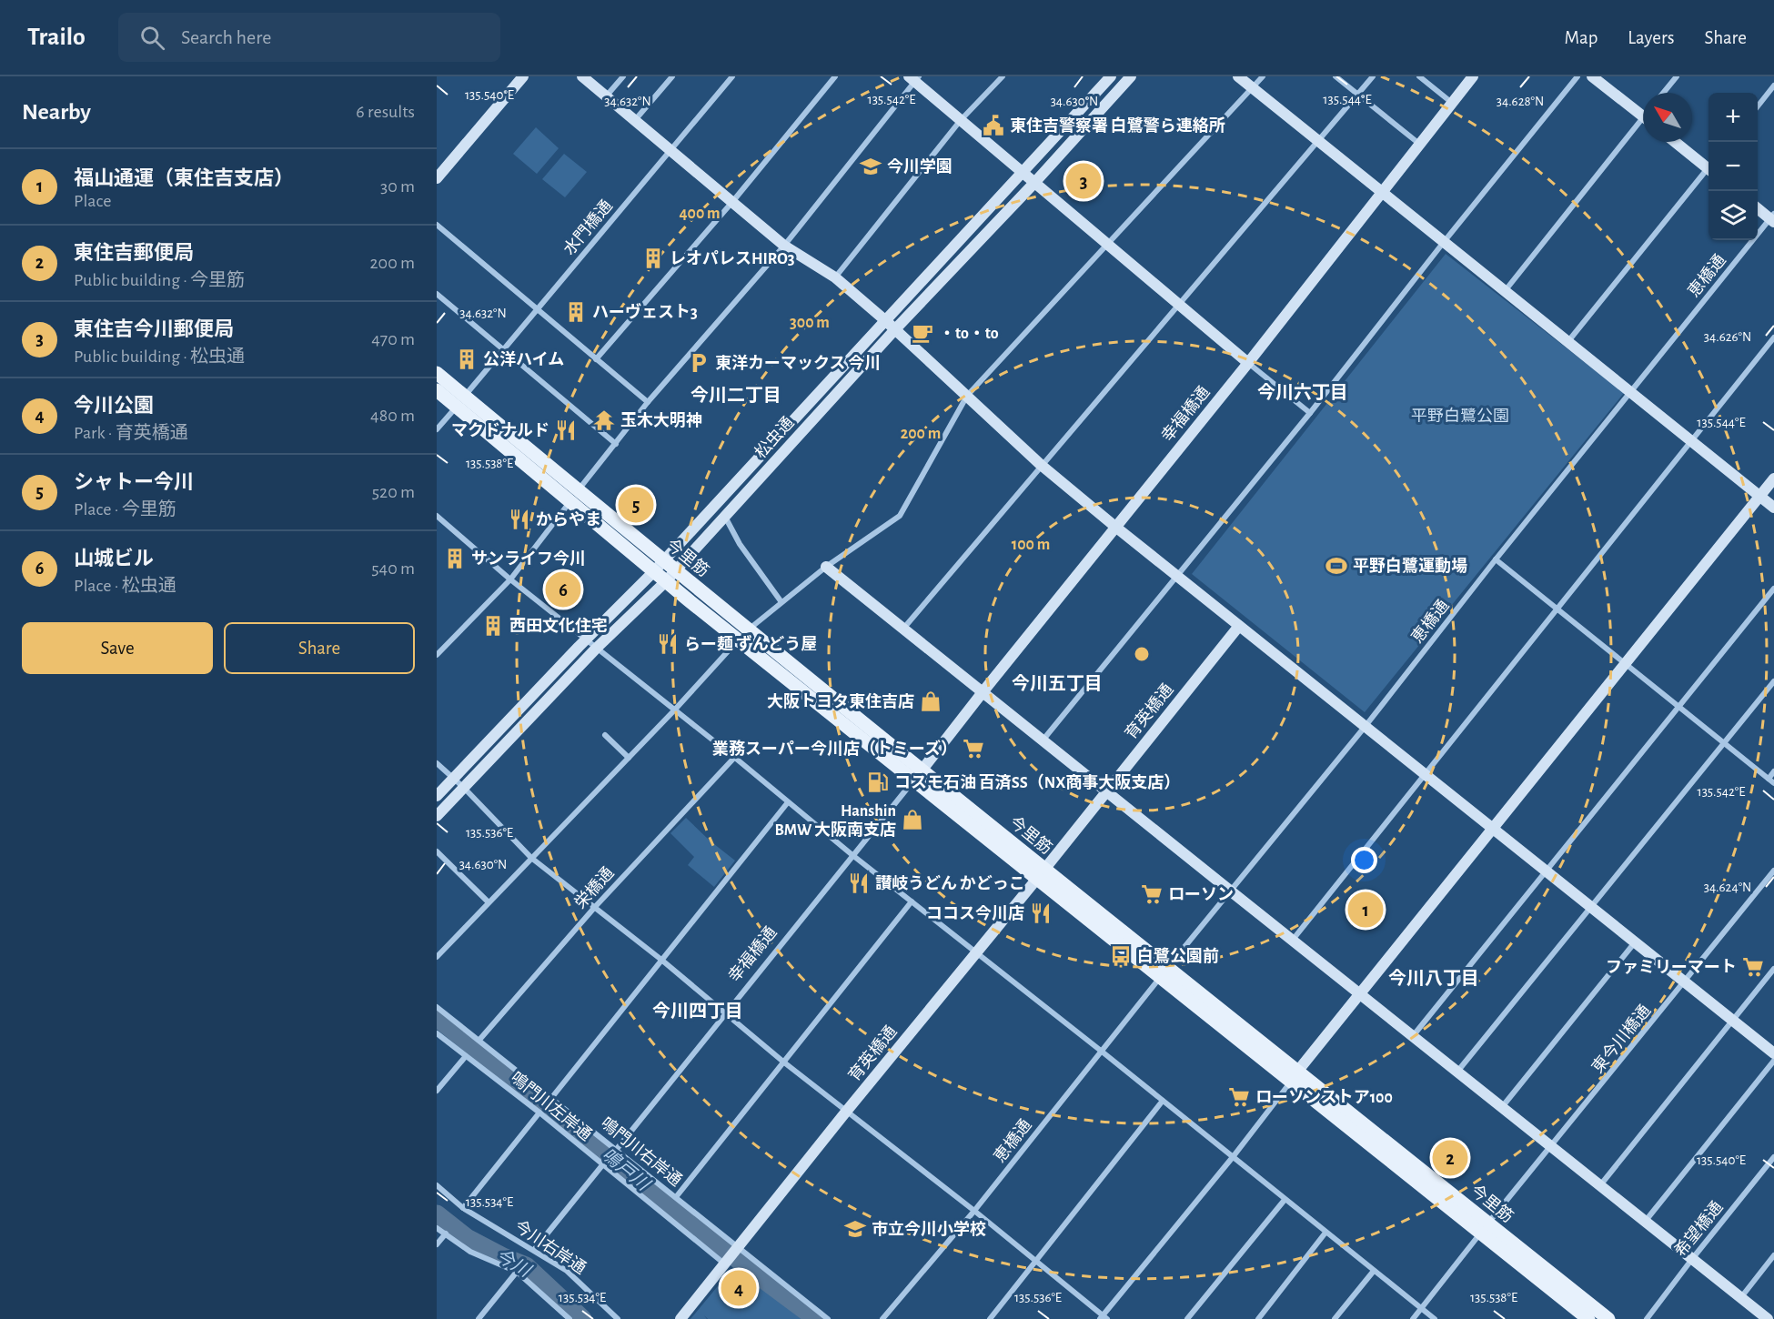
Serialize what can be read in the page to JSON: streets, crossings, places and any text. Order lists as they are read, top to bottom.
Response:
{
  "streets": {
    "main road": ["今里筋"],
    "street": [
      "水門橋通",
      "恵橋通",
      "幸福橋通",
      "松虫通",
      "育英橋通",
      "栄橋通",
      "東今川橋通",
      "鳴門川左岸通",
      "鳴門川右岸通",
      "希望橋通",
      "今川右岸通"
    ]
  },
  "crossings": [
    ["水門橋通", "今里筋"],
    ["恵橋通", "今里筋"],
    ["幸福橋通", "今里筋"],
    ["幸福橋通", "鳴門川右岸通"],
    ["松虫通", "今里筋"],
    ["今里筋", "育英橋通"],
    ["今里筋", "東今川橋通"],
    ["育英橋通", "鳴門川左岸通"],
    ["育英橋通", "鳴門川右岸通"],
    ["栄橋通", "鳴門川右岸通"]
  ],
  "districts": [
    "今川六丁目",
    "今川二丁目",
    "今川五丁目",
    "今川八丁目",
    "今川四丁目"
  ],
  "water": ["鳴戸川", "今川"],
  "parks": ["平野白鷺公園"],
  "places": {
    "public building": ["東住吉警察署 白鷺警ら連絡所"],
    "school or university": ["今川学園", "市立今川小学校"],
    "building": [
      "レオパレスHIRO3",
      "ハーヴェスト3",
      "公洋ハイム",
      "サンライフ今川",
      "西田文化住宅"
    ],
    "cafe": ["・to・to"],
    "parking": ["東洋カーマックス 今川"],
    "temple": ["玉木大明神"],
    "restaurant": [
      "マクドナルド",
      "からやま",
      "らー麺 ずんどう屋",
      "讃岐うどん かどっこ",
      "ココス今川店"
    ],
    "sports": ["平野白鷺運動場"],
    "shop": ["大阪トヨタ東住吉店", "Hanshin BMW 大阪南支店"],
    "supermarket": [
      "業務スーパー今川店（トミーズ）",
      "ローソン",
      "ファミリーマート",
      "ローソンストア100"
    ],
    "fuel station": ["コスモ石油 百済SS（NX商事大阪支店）"],
    "bus stop": ["白鷺公園前"]
  },
  "north": "top left",
  "page": {
    "header": "Trailo",
    "search": "Search here",
    "nav": ["Map", "Layers", "Share"],
    "heading": ["Nearby", "6 results"],
    "map_buttons": ["+", "−"],
    "list": [
      {
        "mark": "1",
        "name": "福山通運（東住吉支店）",
        "note": "Place",
        "value": "30 m"
      },
      {
        "mark": "2",
        "name": "東住吉郵便局",
        "note": "Public building · 今里筋",
        "value": "200 m"
      },
      {
        "mark": "3",
        "name": "東住吉今川郵便局",
        "note": "Public building · 松虫通",
        "value": "470 m"
      },
      {
        "mark": "4",
        "name": "今川公園",
        "note": "Park · 育英橋通",
        "value": "480 m"
      },
      {
        "mark": "5",
        "name": "シャトー今川",
        "note": "Place · 今里筋",
        "value": "520 m"
      },
      {
        "mark": "6",
        "name": "山城ビル",
        "note": "Place · 松虫通",
        "value": "540 m"
      }
    ],
    "pins": [
      "3",
      "5",
      "6",
      "1",
      "2",
      "4"
    ],
    "buttons": ["Save", "Share"]
  },
  "coordinates": [
    "135.540°E",
    "135.542°E",
    "135.544°E",
    "34.632°N",
    "34.630°N",
    "34.628°N",
    "34.626°N",
    "135.538°E",
    "135.536°E",
    "34.624°N",
    "135.534°E"
  ],
  "rings": [
    "400 m",
    "300 m",
    "200 m",
    "100 m"
  ]
}
